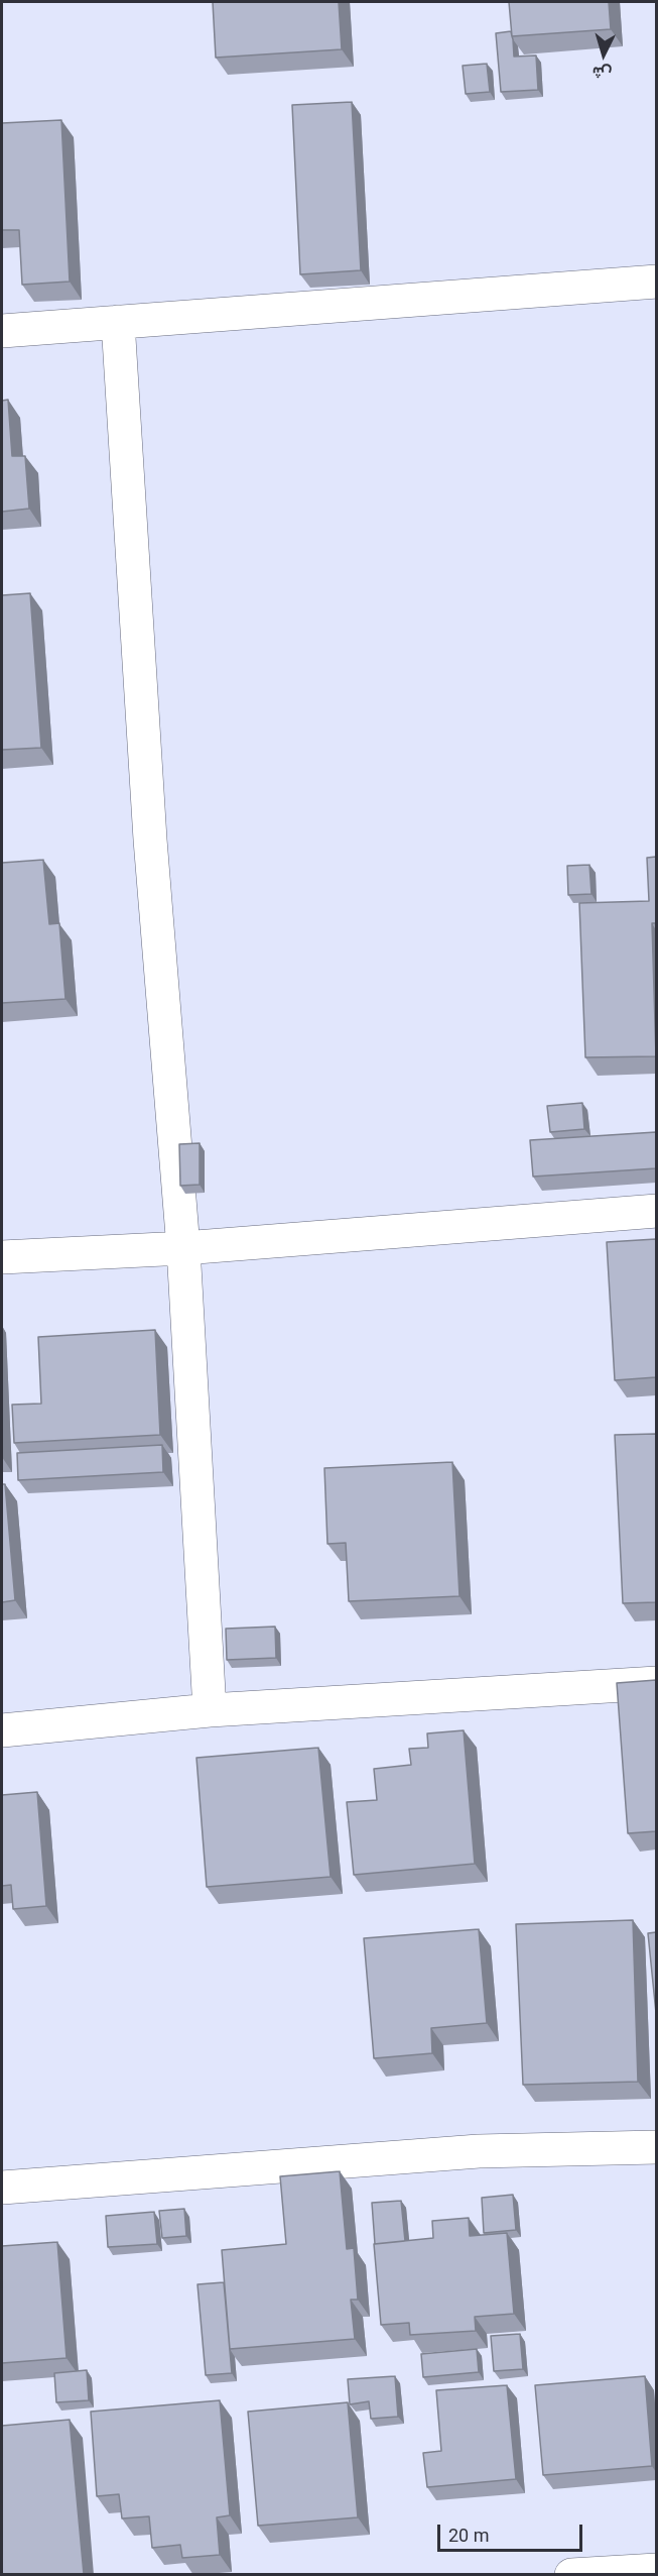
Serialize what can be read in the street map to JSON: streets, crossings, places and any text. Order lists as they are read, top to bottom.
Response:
{
  "scale_bar": "20 m",
  "north": "bottom"
}
